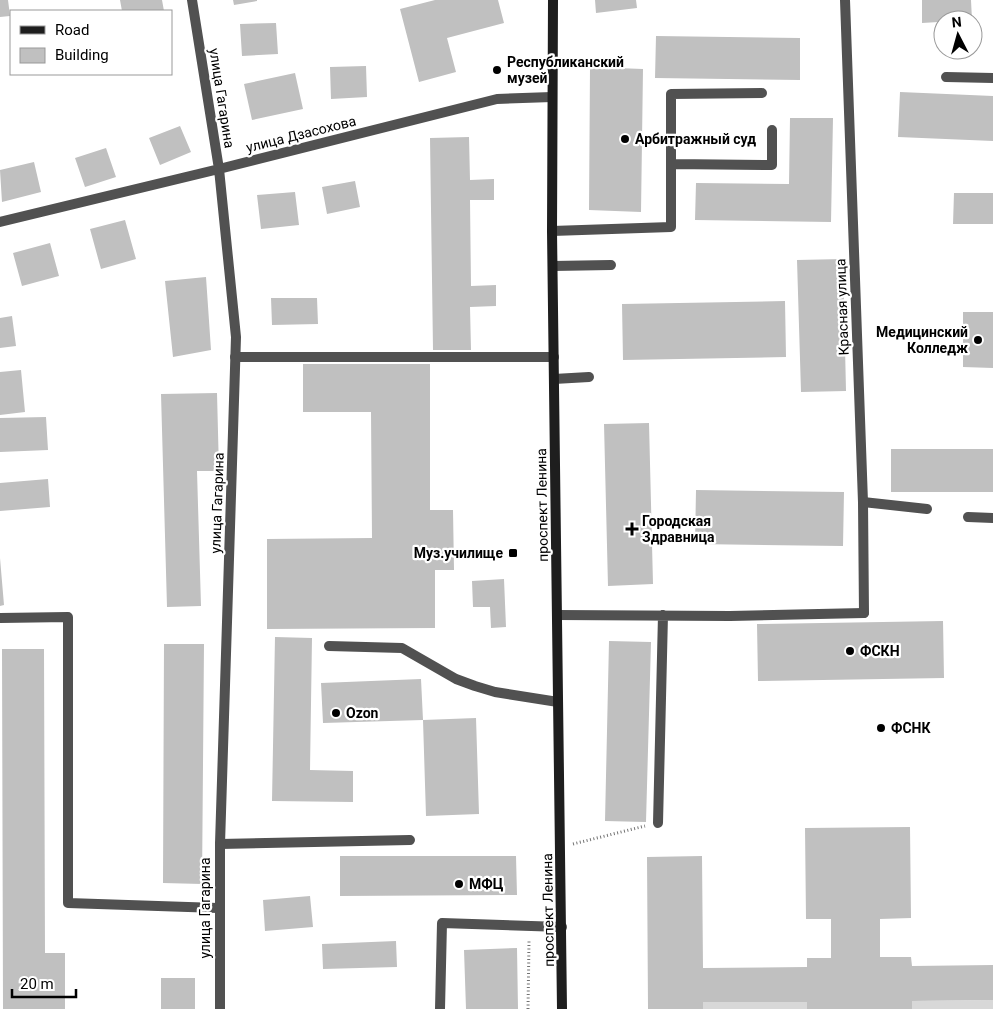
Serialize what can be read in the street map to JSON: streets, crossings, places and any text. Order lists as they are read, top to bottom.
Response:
{
  "streets": {
    "main road": ["проспект Ленина"],
    "street": ["улица Гагарина", "улица Дзасохова", "Красная улица"]
  },
  "crossings": [
    ["улица Гагарина", "улица Дзасохова"],
    ["улица Дзасохова", "проспект Ленина"]
  ],
  "places": {
    "other": [
      "Республиканский музей",
      "Арбитражный суд",
      "Медицинский Колледж",
      "ФСКН",
      "Ozon",
      "ФСНК",
      "МФЦ"
    ],
    "health": ["Городская Здравница"],
    "transit": ["Муз.училище"]
  },
  "legend": ["Road", "Building"],
  "scale_bar": "20 m",
  "north": "top"
}
